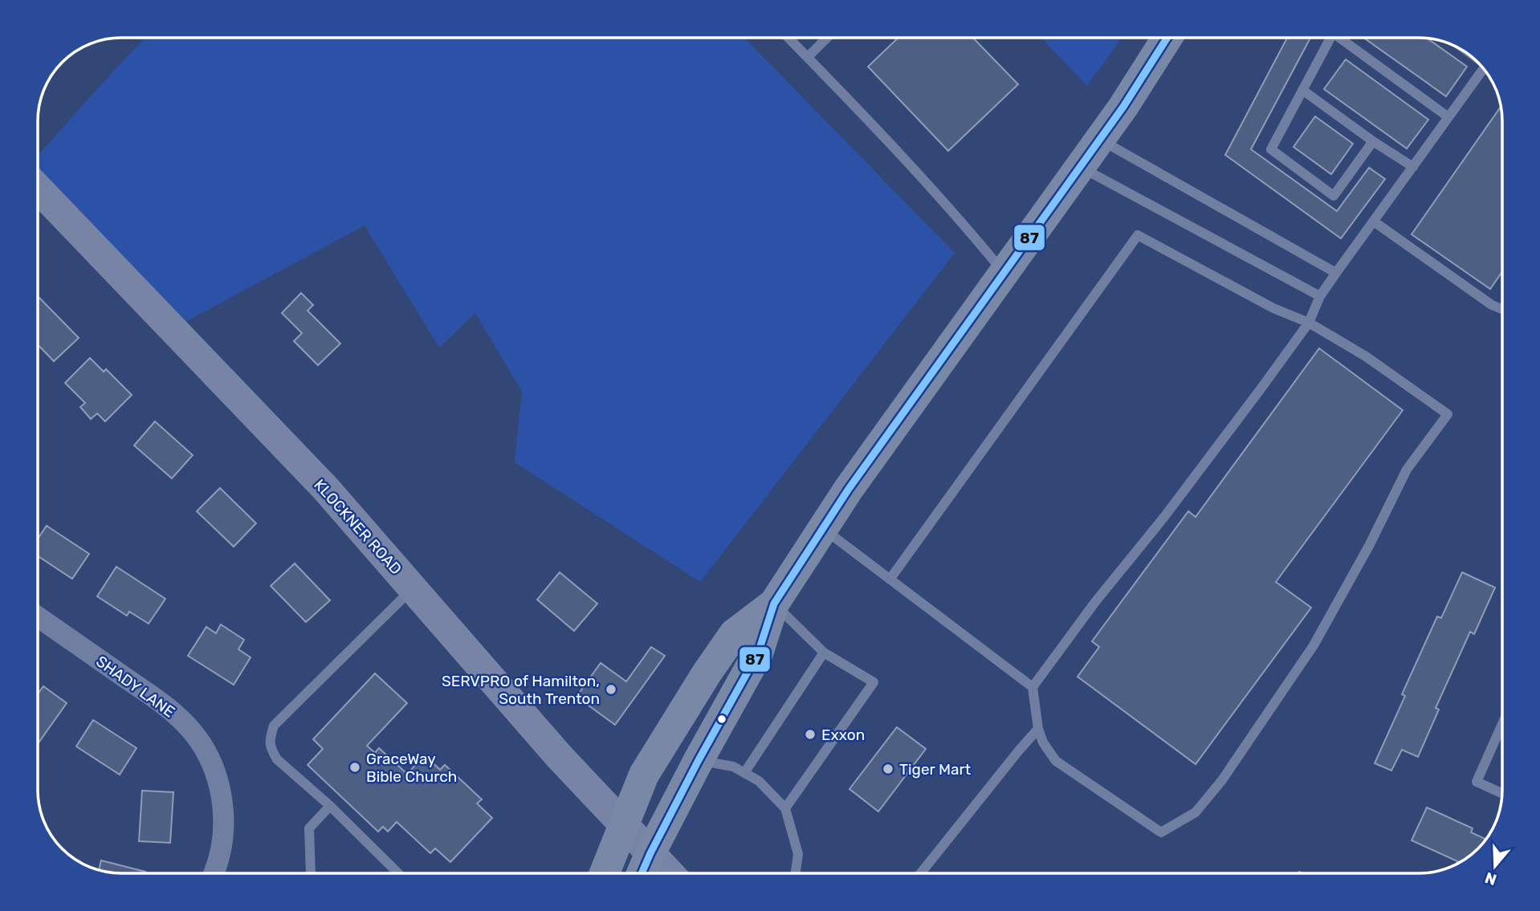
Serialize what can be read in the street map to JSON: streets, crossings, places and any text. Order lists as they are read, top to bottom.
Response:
{
  "streets": {
    "main road": ["KLOCKNER ROAD"],
    "street": ["SHADY LANE"]
  },
  "places": [
    "SERVPRO of Hamilton, South Trenton",
    "Exxon",
    "GraceWay Bible Church",
    "Tiger Mart"
  ],
  "lines": ["transit line 87"],
  "north": "bottom"
}
